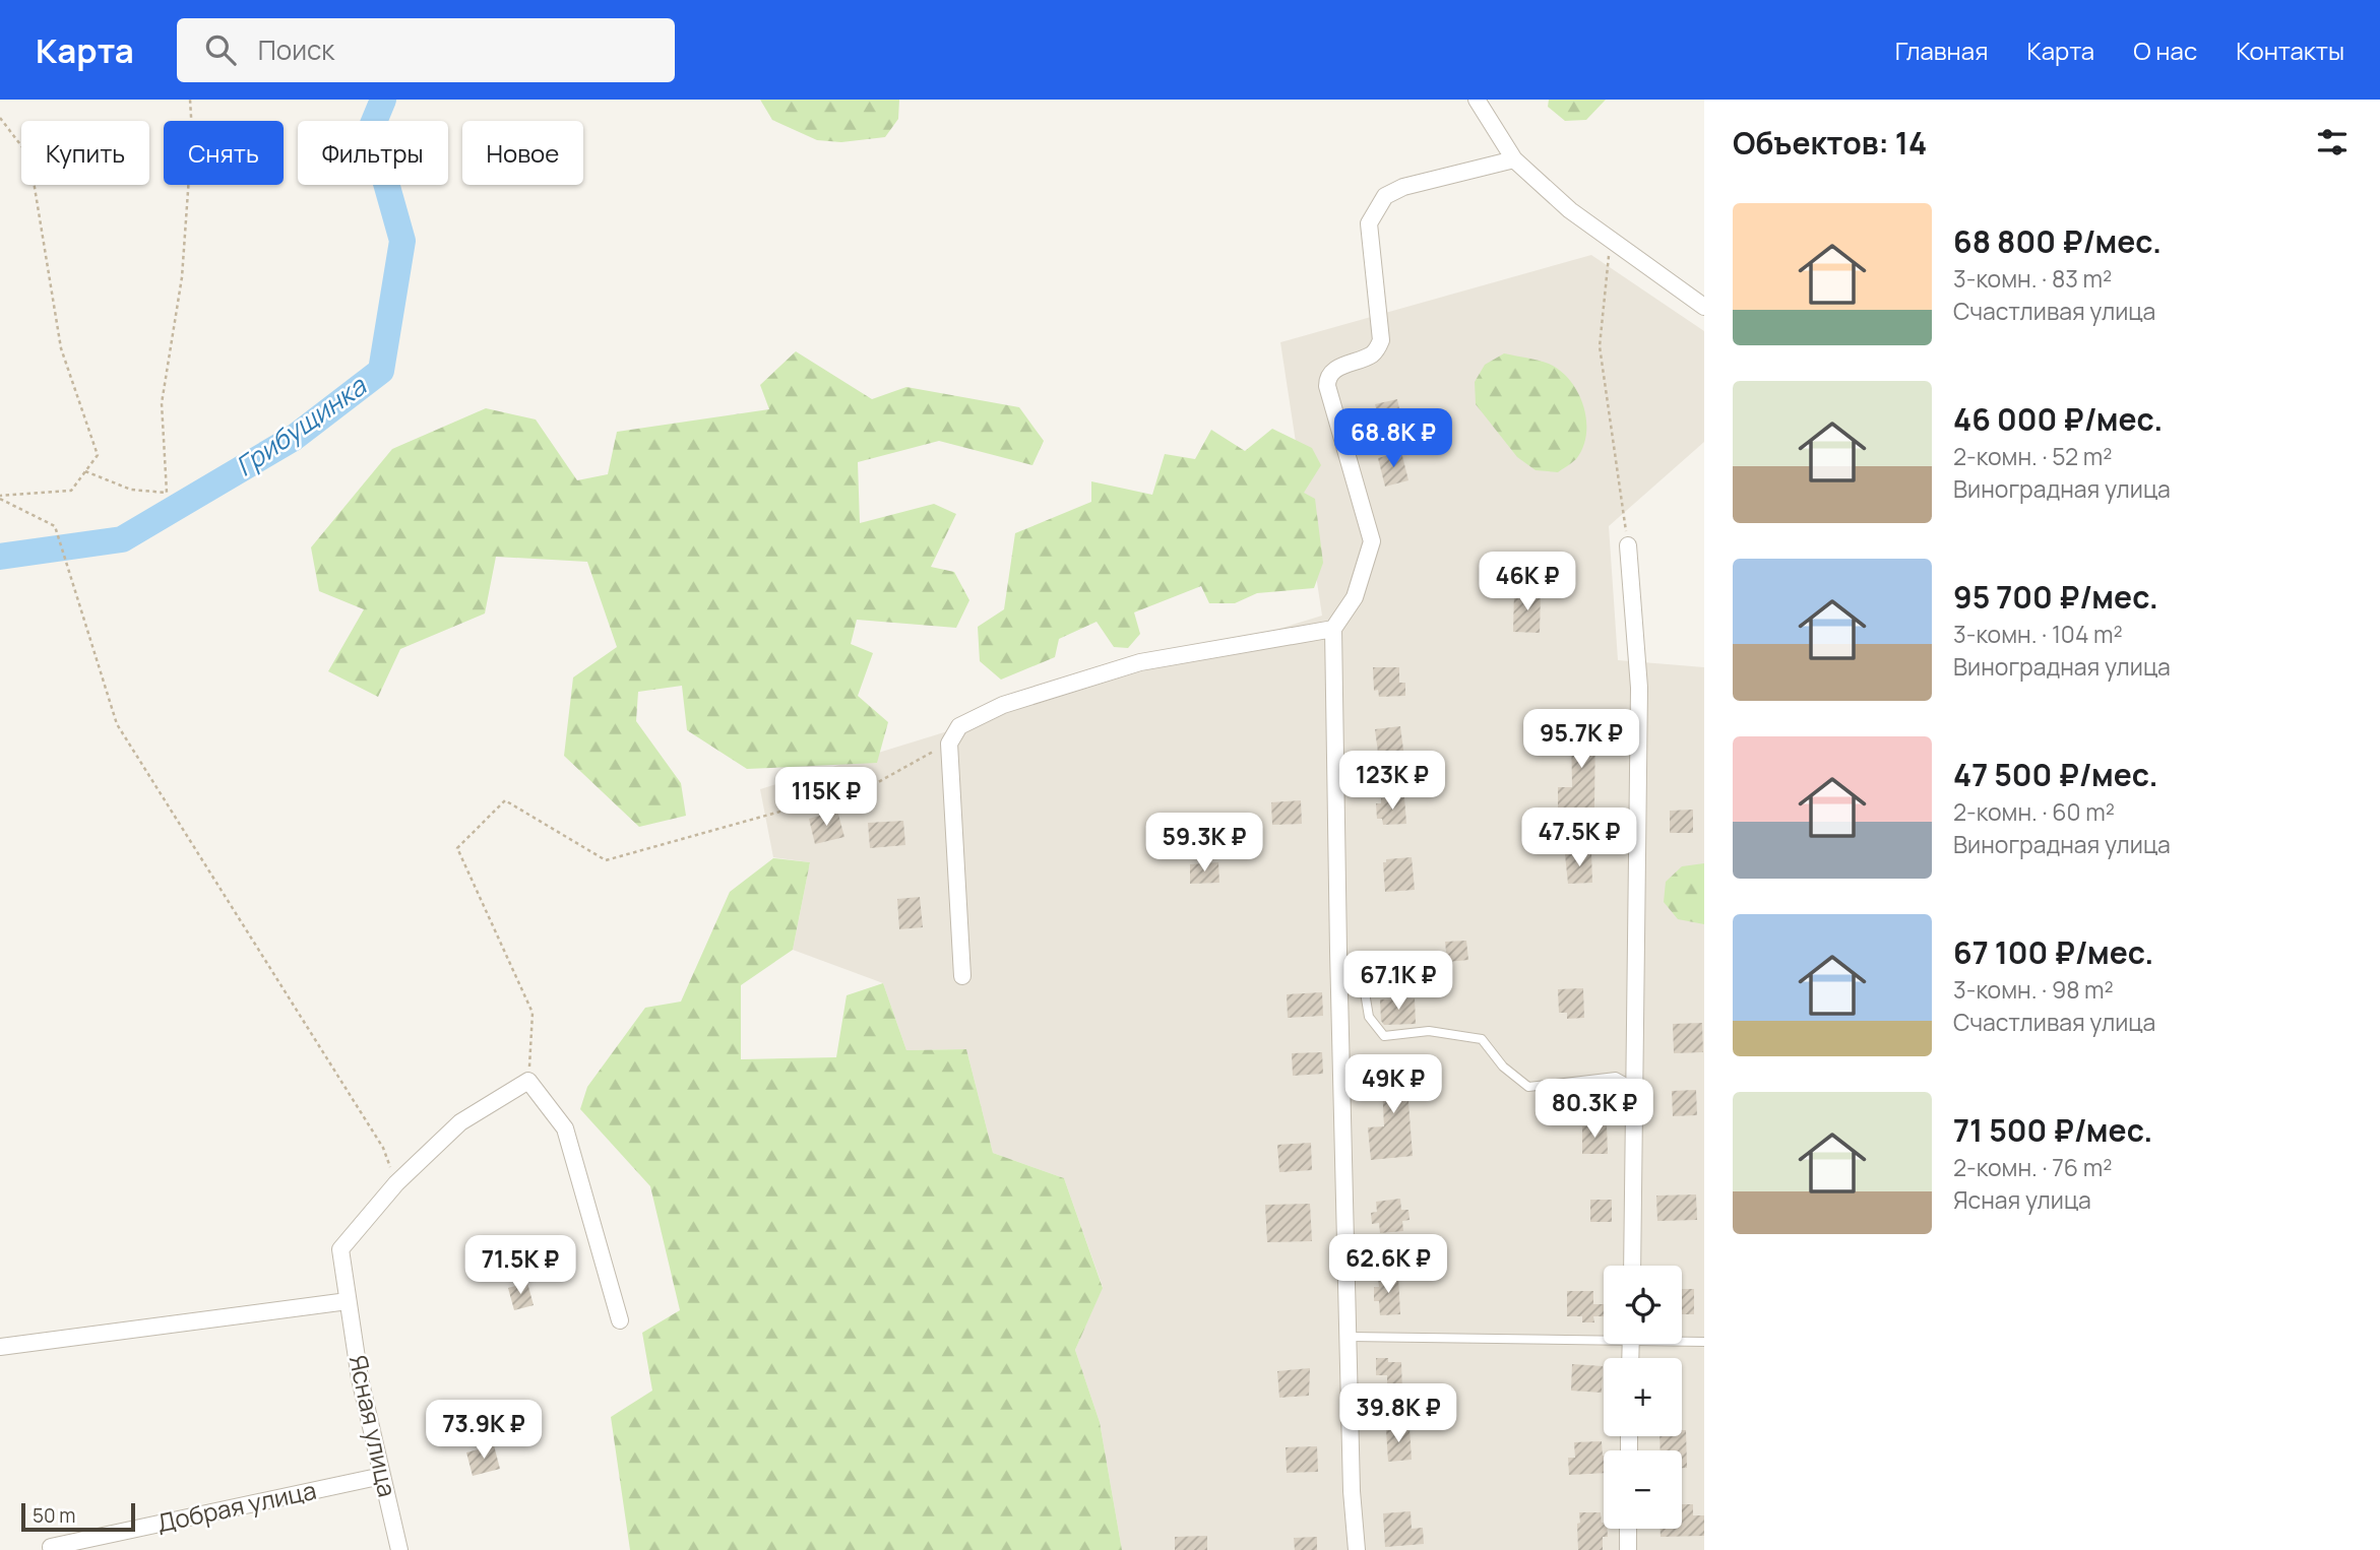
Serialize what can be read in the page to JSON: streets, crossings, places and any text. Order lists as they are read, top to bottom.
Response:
{
  "streets": {
    "street": ["Ясная улица", "Добрая улица"]
  },
  "crossings": [
    ["Ясная улица", "Добрая улица"]
  ],
  "water": ["Грибущинка"],
  "scale_bar": "50 m",
  "page": {
    "header": "Карта",
    "search": "Поиск",
    "nav": [
      "Главная",
      "Карта",
      "О нас",
      "Контакты"
    ],
    "heading": "Объектов: 14",
    "chip": [
      "Купить",
      "Снять",
      "Фильтры",
      "Новое"
    ],
    "list": [
      {
        "name": "68 800 ₽/мес.",
        "note": "3-комн. · 83 m² · Счастливая улица"
      },
      {
        "name": "46 000 ₽/мес.",
        "note": "2-комн. · 52 m² · Виноградная улица"
      },
      {
        "name": "95 700 ₽/мес.",
        "note": "3-комн. · 104 m² · Виноградная улица"
      },
      {
        "name": "47 500 ₽/мес.",
        "note": "2-комн. · 60 m² · Виноградная улица"
      },
      {
        "name": "67 100 ₽/мес.",
        "note": "3-комн. · 98 m² · Счастливая улица"
      },
      {
        "name": "71 500 ₽/мес.",
        "note": "2-комн. · 76 m² · Ясная улица"
      }
    ],
    "price": [
      "68.8K ₽",
      "46K ₽",
      "95.7K ₽",
      "123K ₽",
      "115K ₽",
      "47.5K ₽",
      "59.3K ₽",
      "67.1K ₽",
      "49K ₽",
      "80.3K ₽",
      "62.6K ₽",
      "71.5K ₽",
      "39.8K ₽",
      "73.9K ₽"
    ],
    "map_buttons": ["+", "−"],
    "scale": "50 m"
  }
}
